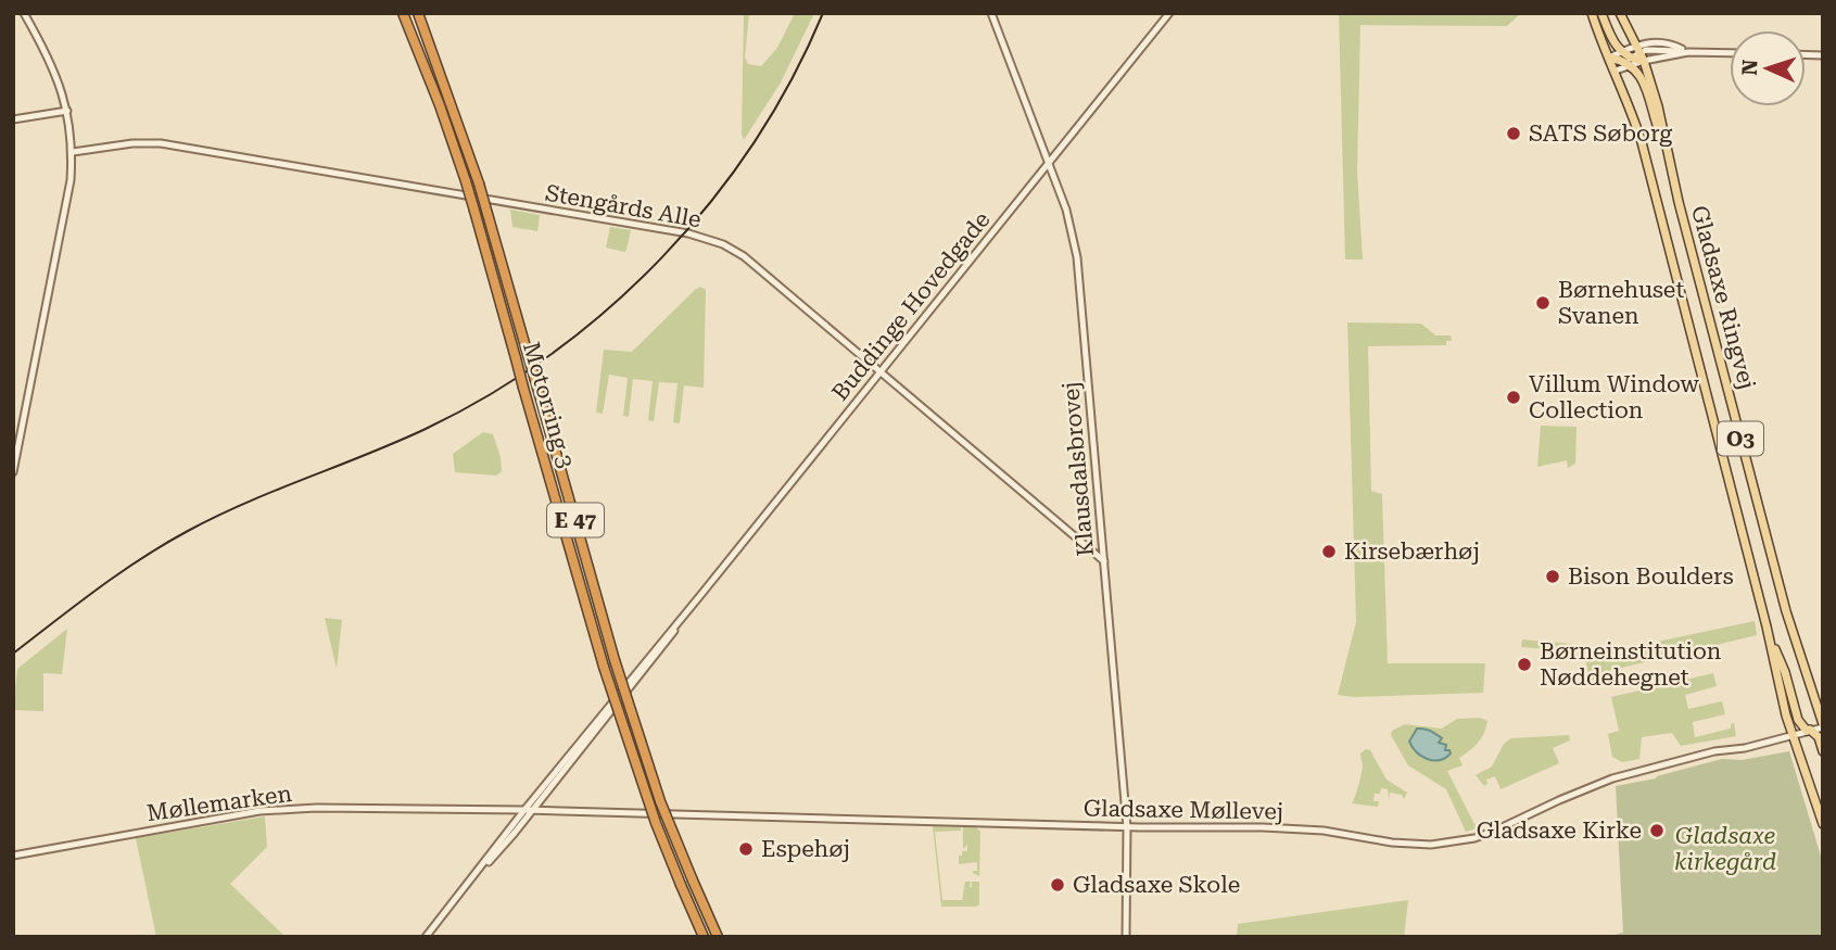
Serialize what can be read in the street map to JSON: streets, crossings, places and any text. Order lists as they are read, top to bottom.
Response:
{
  "streets": {
    "highway": ["Motorring 3", "E 47"],
    "main road": ["Gladsaxe Ringvej", "O3"],
    "street": [
      "Stengårds Alle",
      "Buddinge Hovedgade",
      "Klausdalsbrovej",
      "Møllemarken",
      "Gladsaxe Møllevej"
    ]
  },
  "crossings": [
    ["Stengårds Alle", "Buddinge Hovedgade"],
    ["Stengårds Alle", "Klausdalsbrovej"],
    ["Gladsaxe Ringvej", "Gladsaxe Møllevej"],
    ["Buddinge Hovedgade", "Klausdalsbrovej"],
    ["Buddinge Hovedgade", "Møllemarken"],
    ["Buddinge Hovedgade", "Gladsaxe Møllevej"],
    ["Klausdalsbrovej", "Gladsaxe Møllevej"],
    ["Møllemarken", "Gladsaxe Møllevej"]
  ],
  "parks": ["Gladsaxe kirkegård"],
  "places": [
    "SATS Søborg",
    "Børnehuset Svanen",
    "Villum Window Collection",
    "Kirsebærhøj",
    "Bison Boulders",
    "Børneinstitution Nøddehegnet",
    "Gladsaxe Kirke",
    "Espehøj",
    "Gladsaxe Skole"
  ],
  "north": "left"
}
